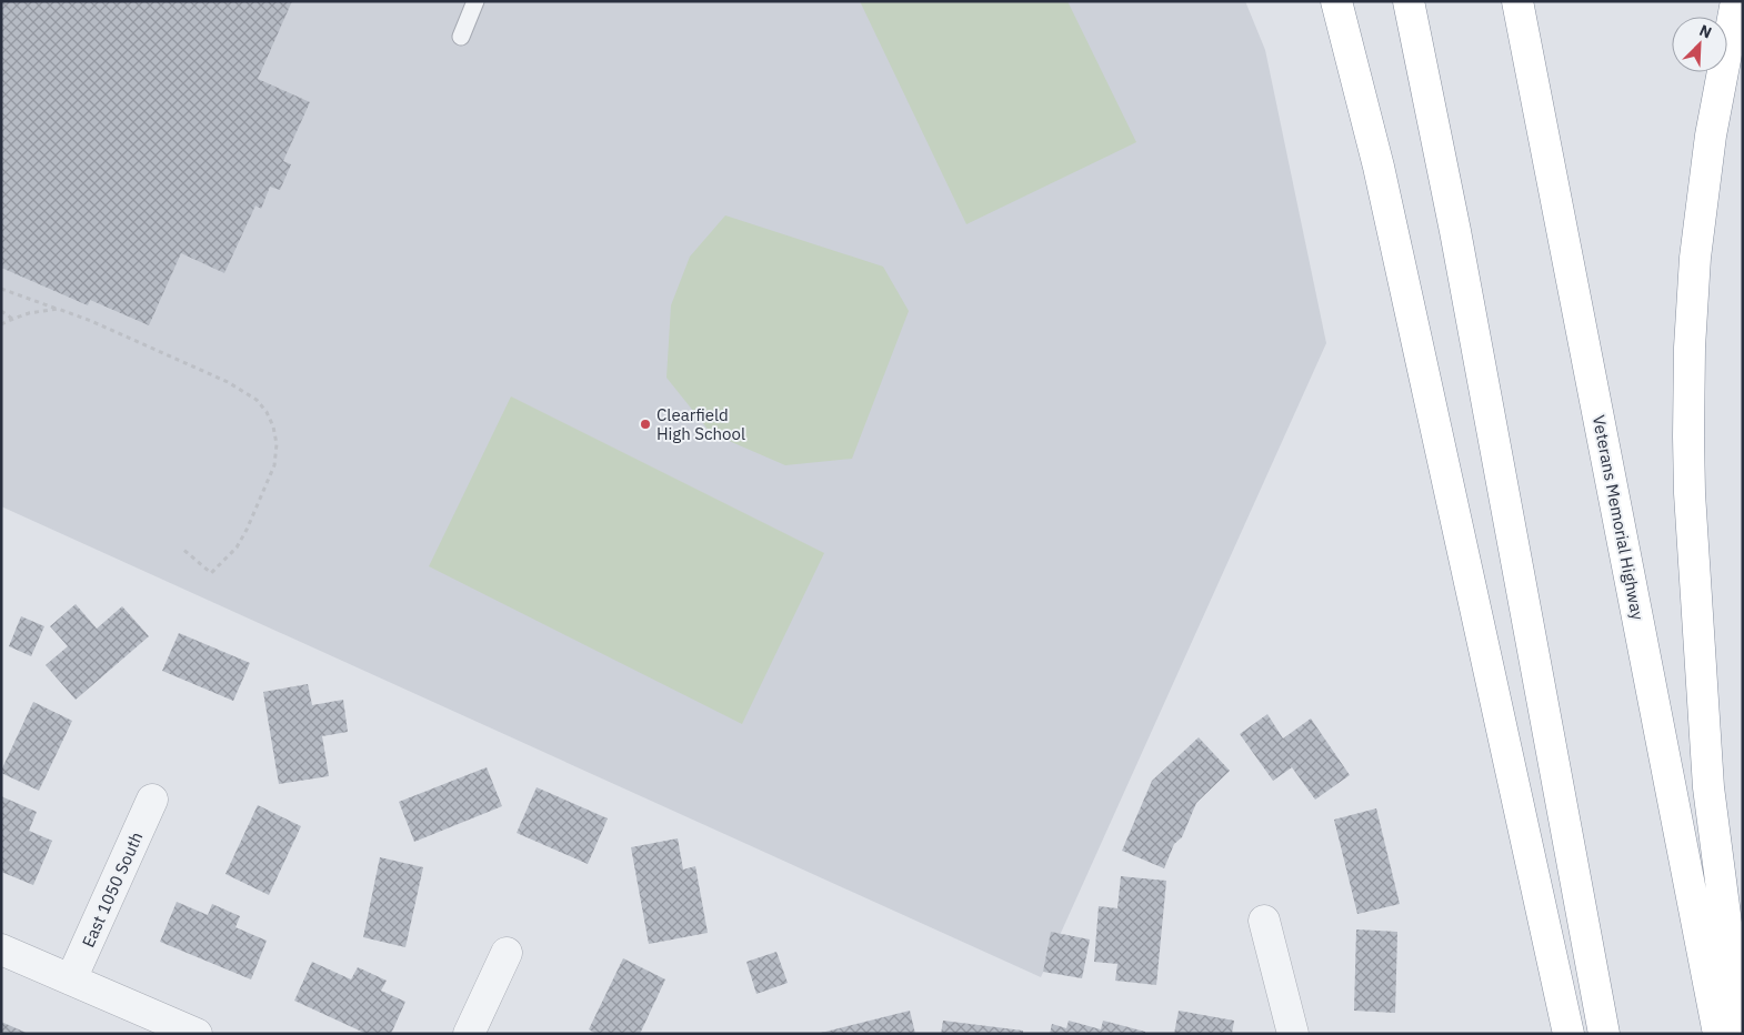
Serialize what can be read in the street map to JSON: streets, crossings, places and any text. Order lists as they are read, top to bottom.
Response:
{
  "streets": {
    "highway": ["Veterans Memorial Highway"],
    "street": ["East 1050 South"]
  },
  "places": ["Clearfield High School"],
  "north": "top right"
}
